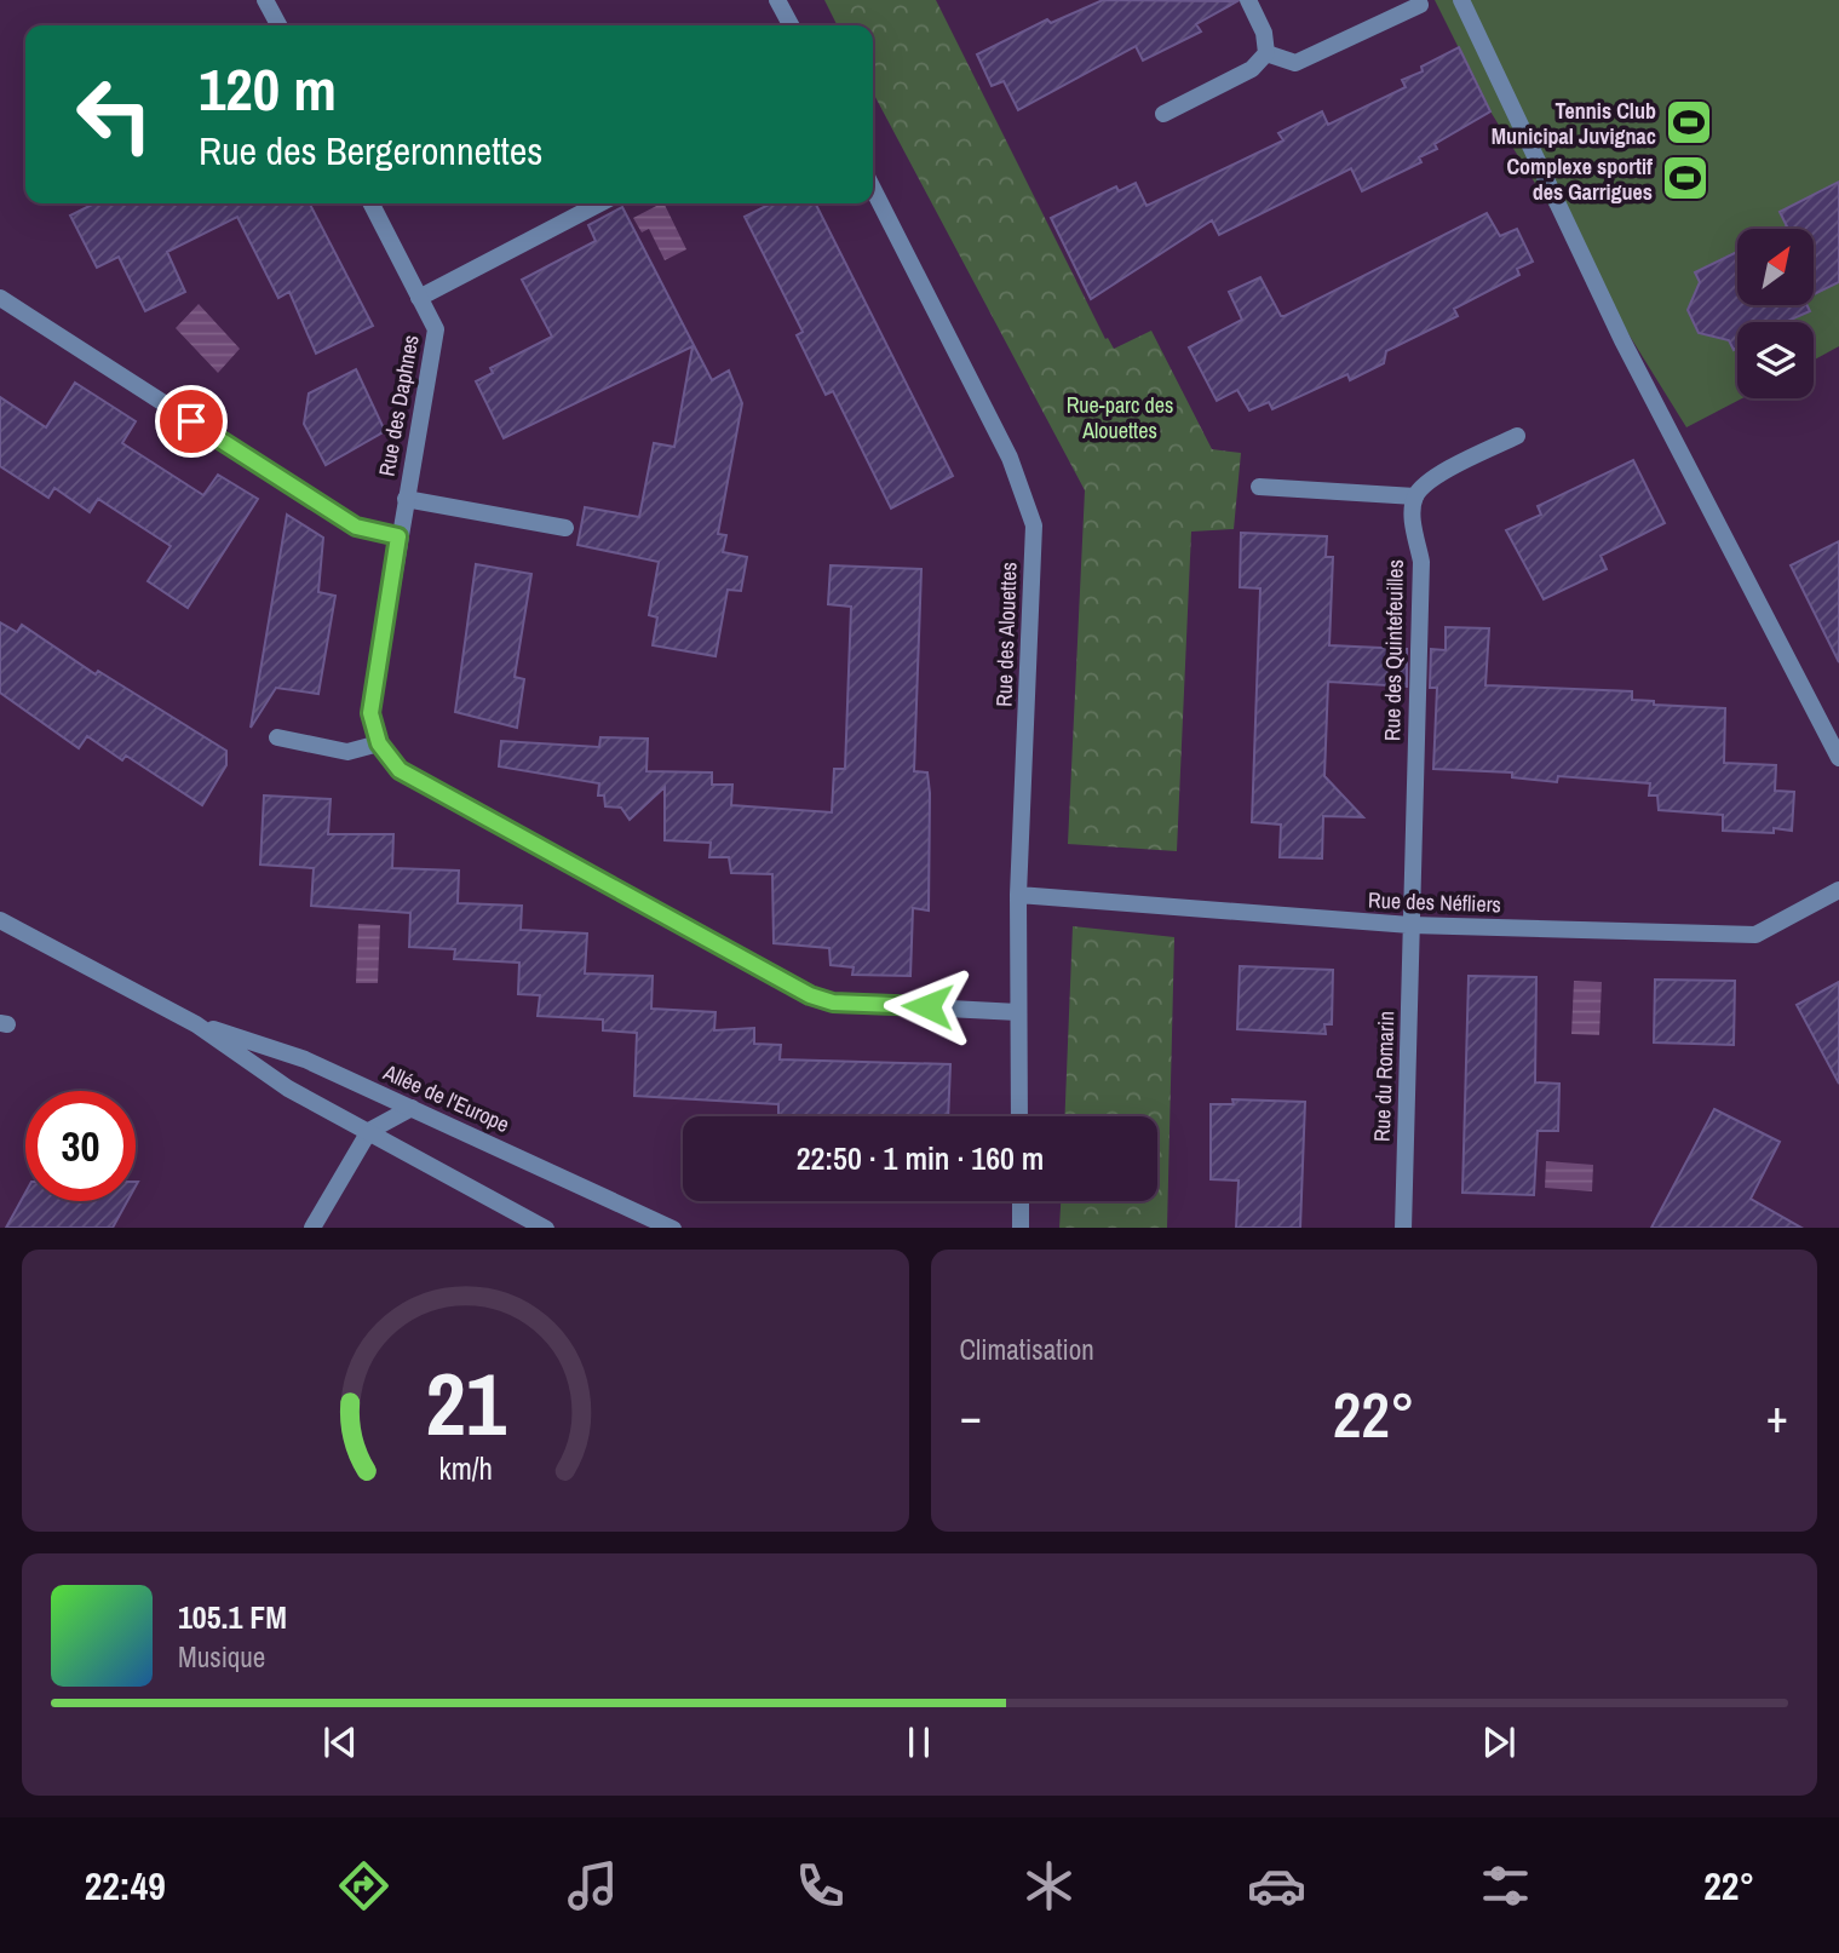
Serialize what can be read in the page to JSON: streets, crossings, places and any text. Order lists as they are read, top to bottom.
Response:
{
  "streets": {
    "street": [
      "Rue des Daphnes",
      "Rue des Alouettes",
      "Rue des Quintefeuilles",
      "Rue des Néfliers",
      "Rue du Romarin",
      "Allée de l'Europe"
    ]
  },
  "crossings": [
    ["Rue des Alouettes", "Rue des Néfliers"],
    ["Rue des Quintefeuilles", "Rue des Néfliers"],
    ["Rue des Quintefeuilles", "Rue du Romarin"],
    ["Rue des Néfliers", "Rue du Romarin"]
  ],
  "parks": ["Rue-parc des Alouettes"],
  "places": {
    "sports": ["Tennis Club Municipal Juvignac", "Complexe sportif des Garrigues"]
  },
  "north": "top right",
  "page": {
    "turn": ["120 m", "Rue des Bergeronnettes"],
    "limit": "30",
    "trip": "22:50 · 1 min · 160 m",
    "tile": "Climatisation",
    "heat": ["−", "22°", "+"],
    "song": ["105.1 FM", "Musique"],
    "tabs": ["22:49", "22°"],
    "gauge": ["21", "km/h"]
  }
}
